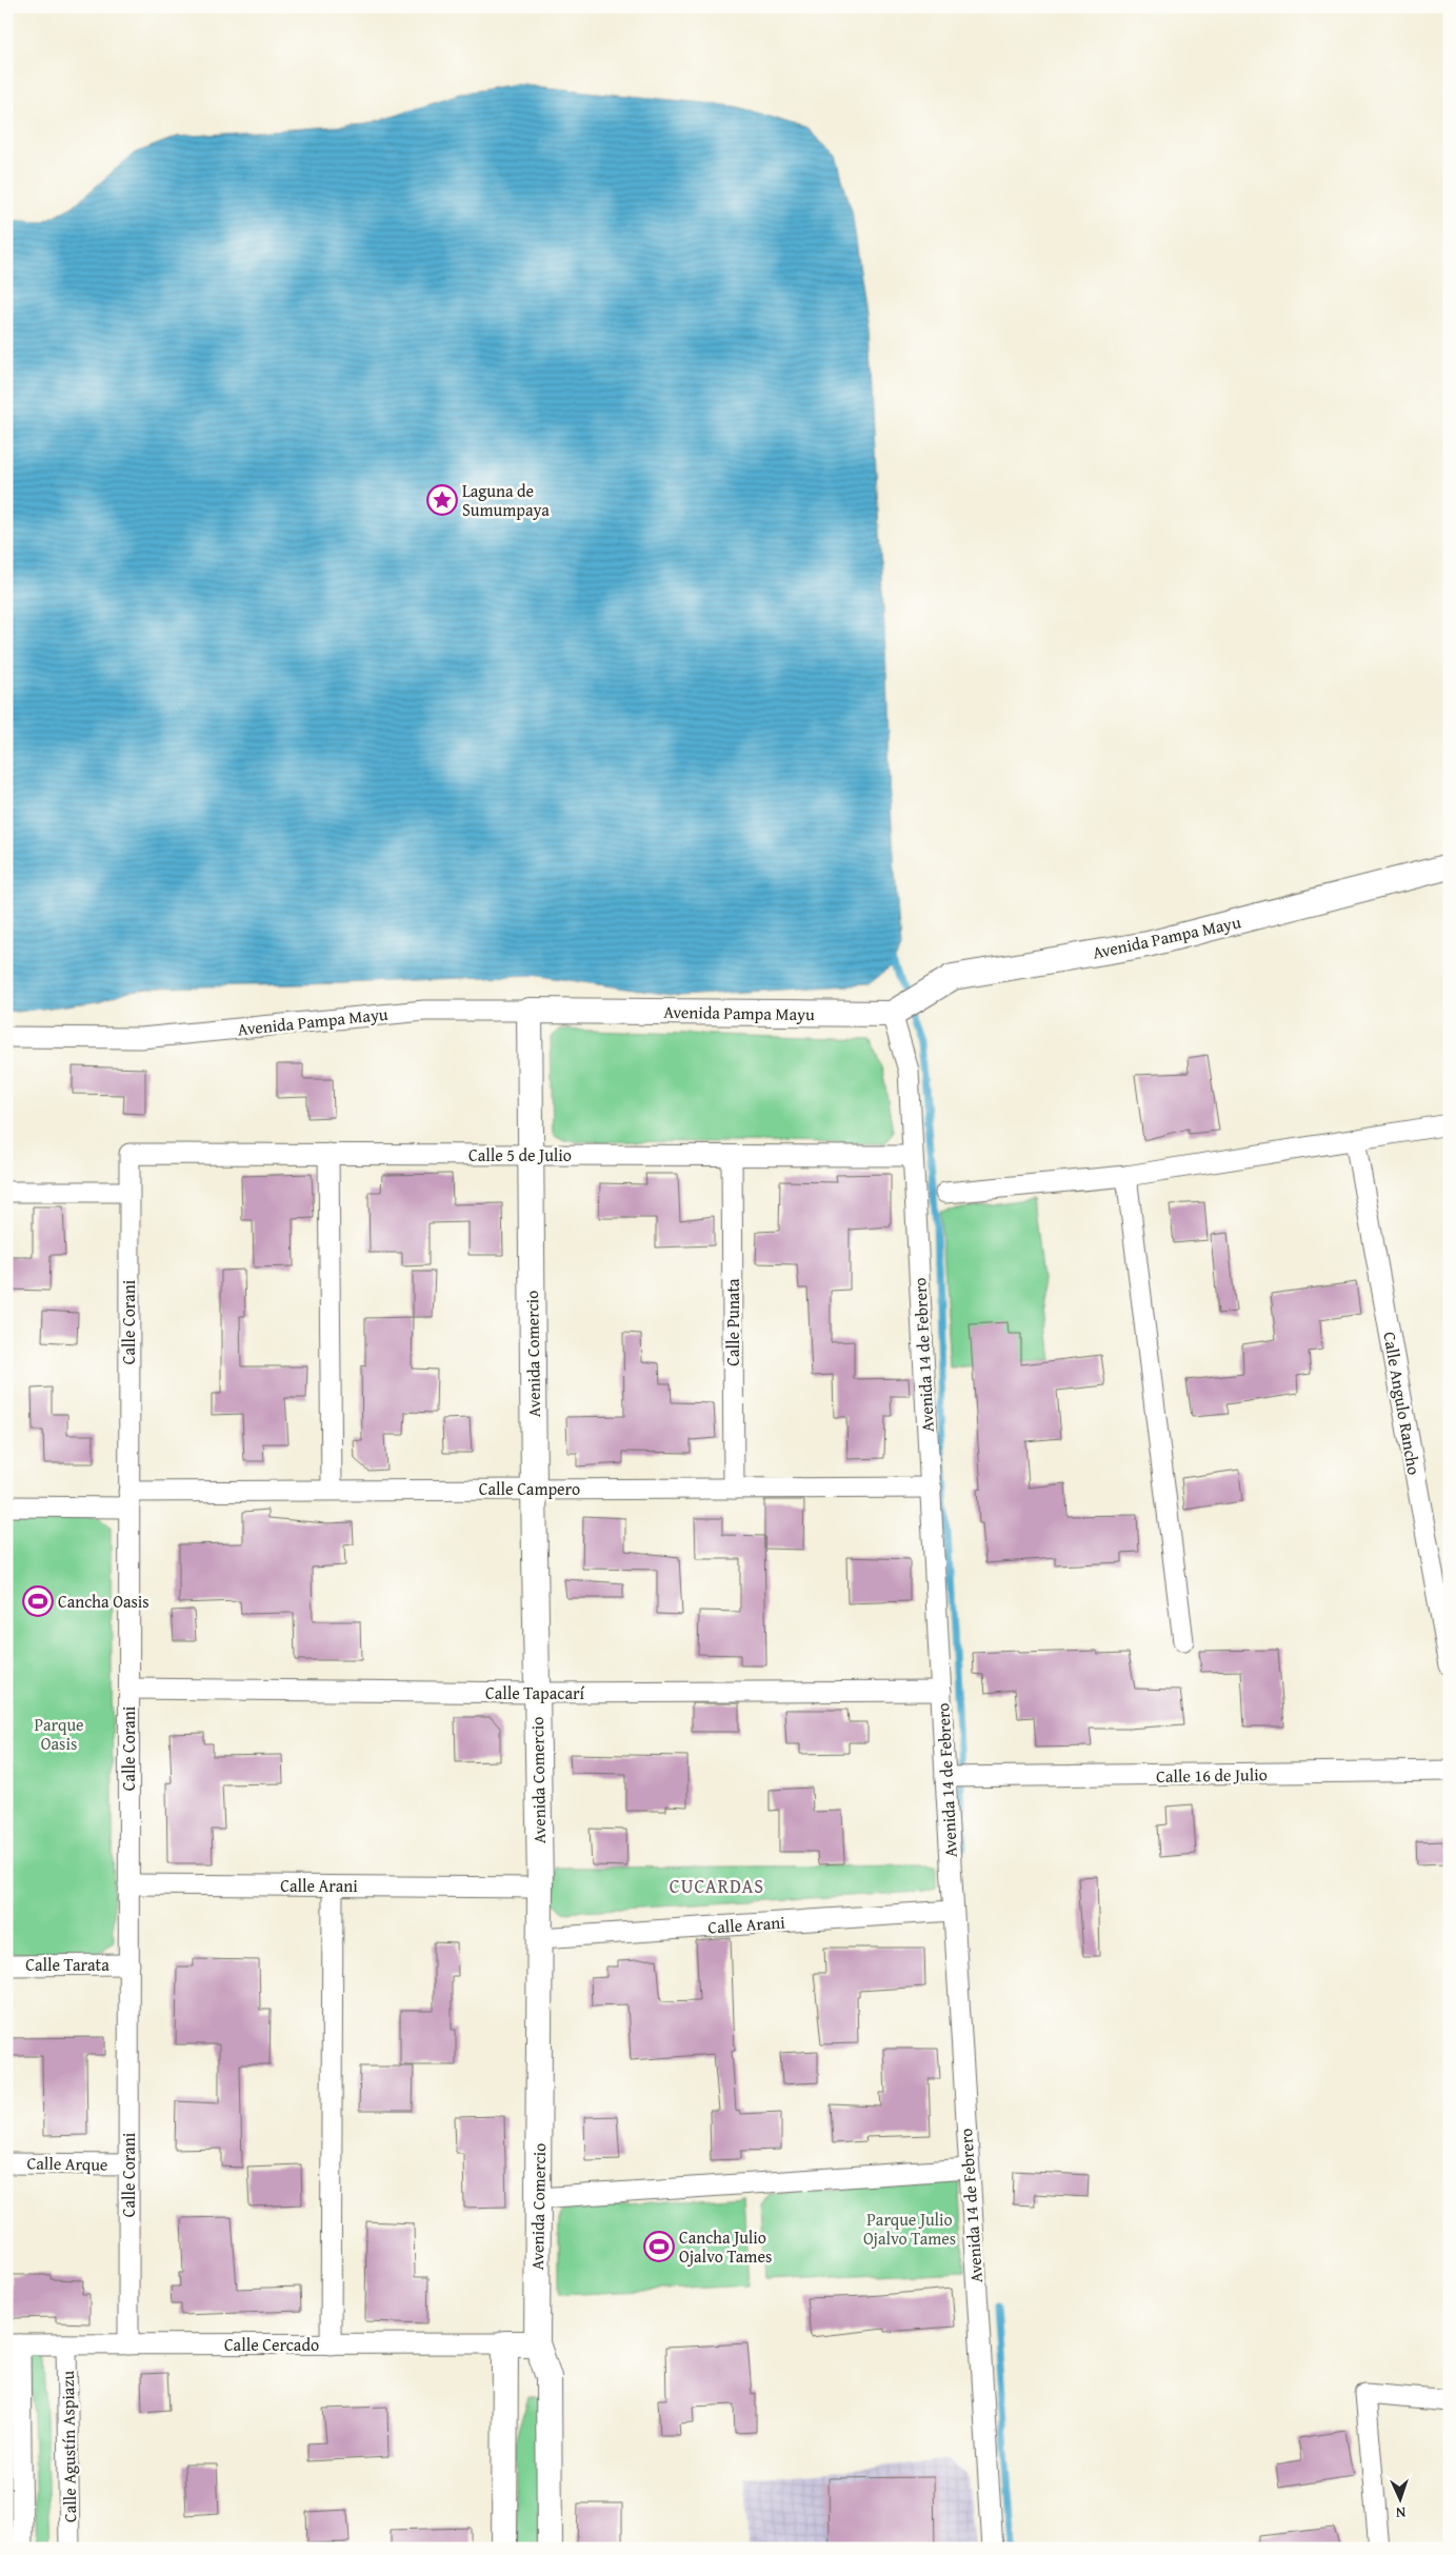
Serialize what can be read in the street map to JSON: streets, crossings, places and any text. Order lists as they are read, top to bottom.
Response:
{
  "streets": {
    "street": [
      "Avenida Pampa Mayu",
      "Calle 5 de Julio",
      "Calle Corani",
      "Calle Punata",
      "Avenida Comercio",
      "Avenida 14 de Febrero",
      "Calle Angulo Rancho",
      "Calle Campero",
      "Calle Tapacarí",
      "Calle 16 de Julio",
      "Calle Arani",
      "Calle Tarata",
      "Calle Arque",
      "Calle Cercado",
      "Calle Agustín Aspiazu"
    ]
  },
  "crossings": [
    ["Avenida Pampa Mayu", "Avenida Comercio"],
    ["Avenida Pampa Mayu", "Avenida 14 de Febrero"],
    ["Calle 5 de Julio", "Calle Corani"],
    ["Calle 5 de Julio", "Calle Punata"],
    ["Calle 5 de Julio", "Avenida Comercio"],
    ["Calle 5 de Julio", "Avenida 14 de Febrero"],
    ["Calle Corani", "Calle Campero"],
    ["Calle Corani", "Calle Tapacarí"],
    ["Calle Corani", "Calle Arani"],
    ["Calle Corani", "Calle Tarata"],
    ["Calle Corani", "Calle Arque"],
    ["Calle Corani", "Calle Cercado"],
    ["Calle Punata", "Calle Campero"],
    ["Avenida Comercio", "Calle Campero"],
    ["Avenida Comercio", "Calle Tapacarí"],
    ["Avenida Comercio", "Calle Arani"],
    ["Avenida Comercio", "Calle Cercado"],
    ["Avenida 14 de Febrero", "Calle Campero"],
    ["Avenida 14 de Febrero", "Calle Tapacarí"],
    ["Avenida 14 de Febrero", "Calle 16 de Julio"],
    ["Avenida 14 de Febrero", "Calle Arani"],
    ["Calle Cercado", "Calle Agustín Aspiazu"]
  ],
  "districts": ["CUCARDAS"],
  "parks": ["Parque Oasis", "Parque Julio Ojalvo Tames"],
  "places": {
    "place": ["Laguna de Sumumpaya"],
    "sports": ["Cancha Oasis", "Cancha Julio Ojalvo Tames"]
  },
  "north": "bottom"
}
